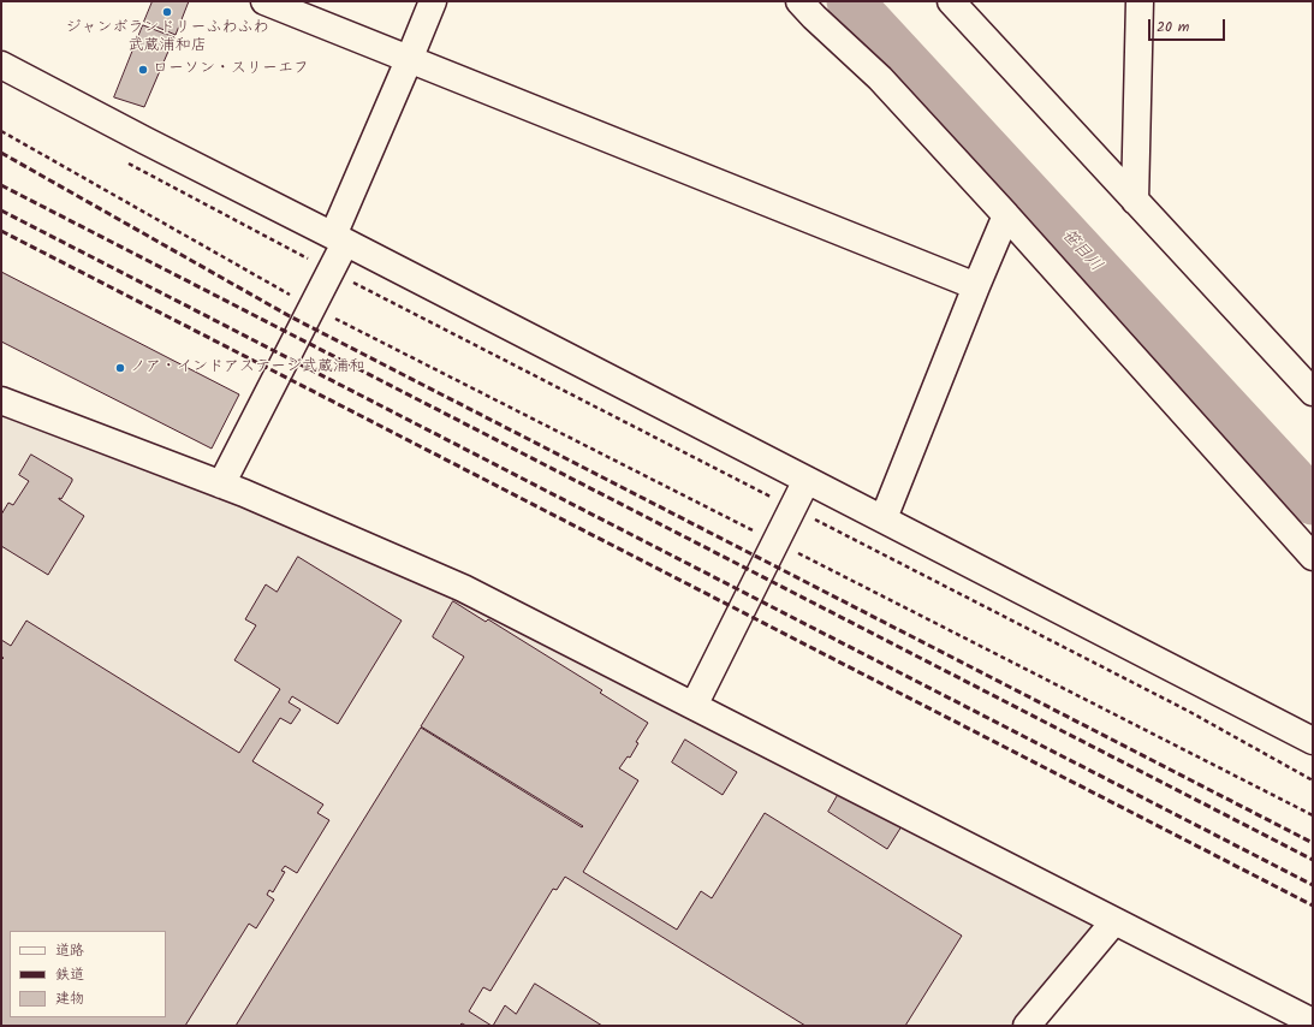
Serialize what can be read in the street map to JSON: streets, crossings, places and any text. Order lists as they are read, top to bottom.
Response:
{
  "water": ["笹目川"],
  "places": ["ジャンボランドリーふわふわ 武蔵浦和店", "ローソン・スリーエフ", "ノア・インドアステージ武蔵浦和"],
  "legend": ["道路", "鉄道", "建物"],
  "scale_bar": "20 m"
}
